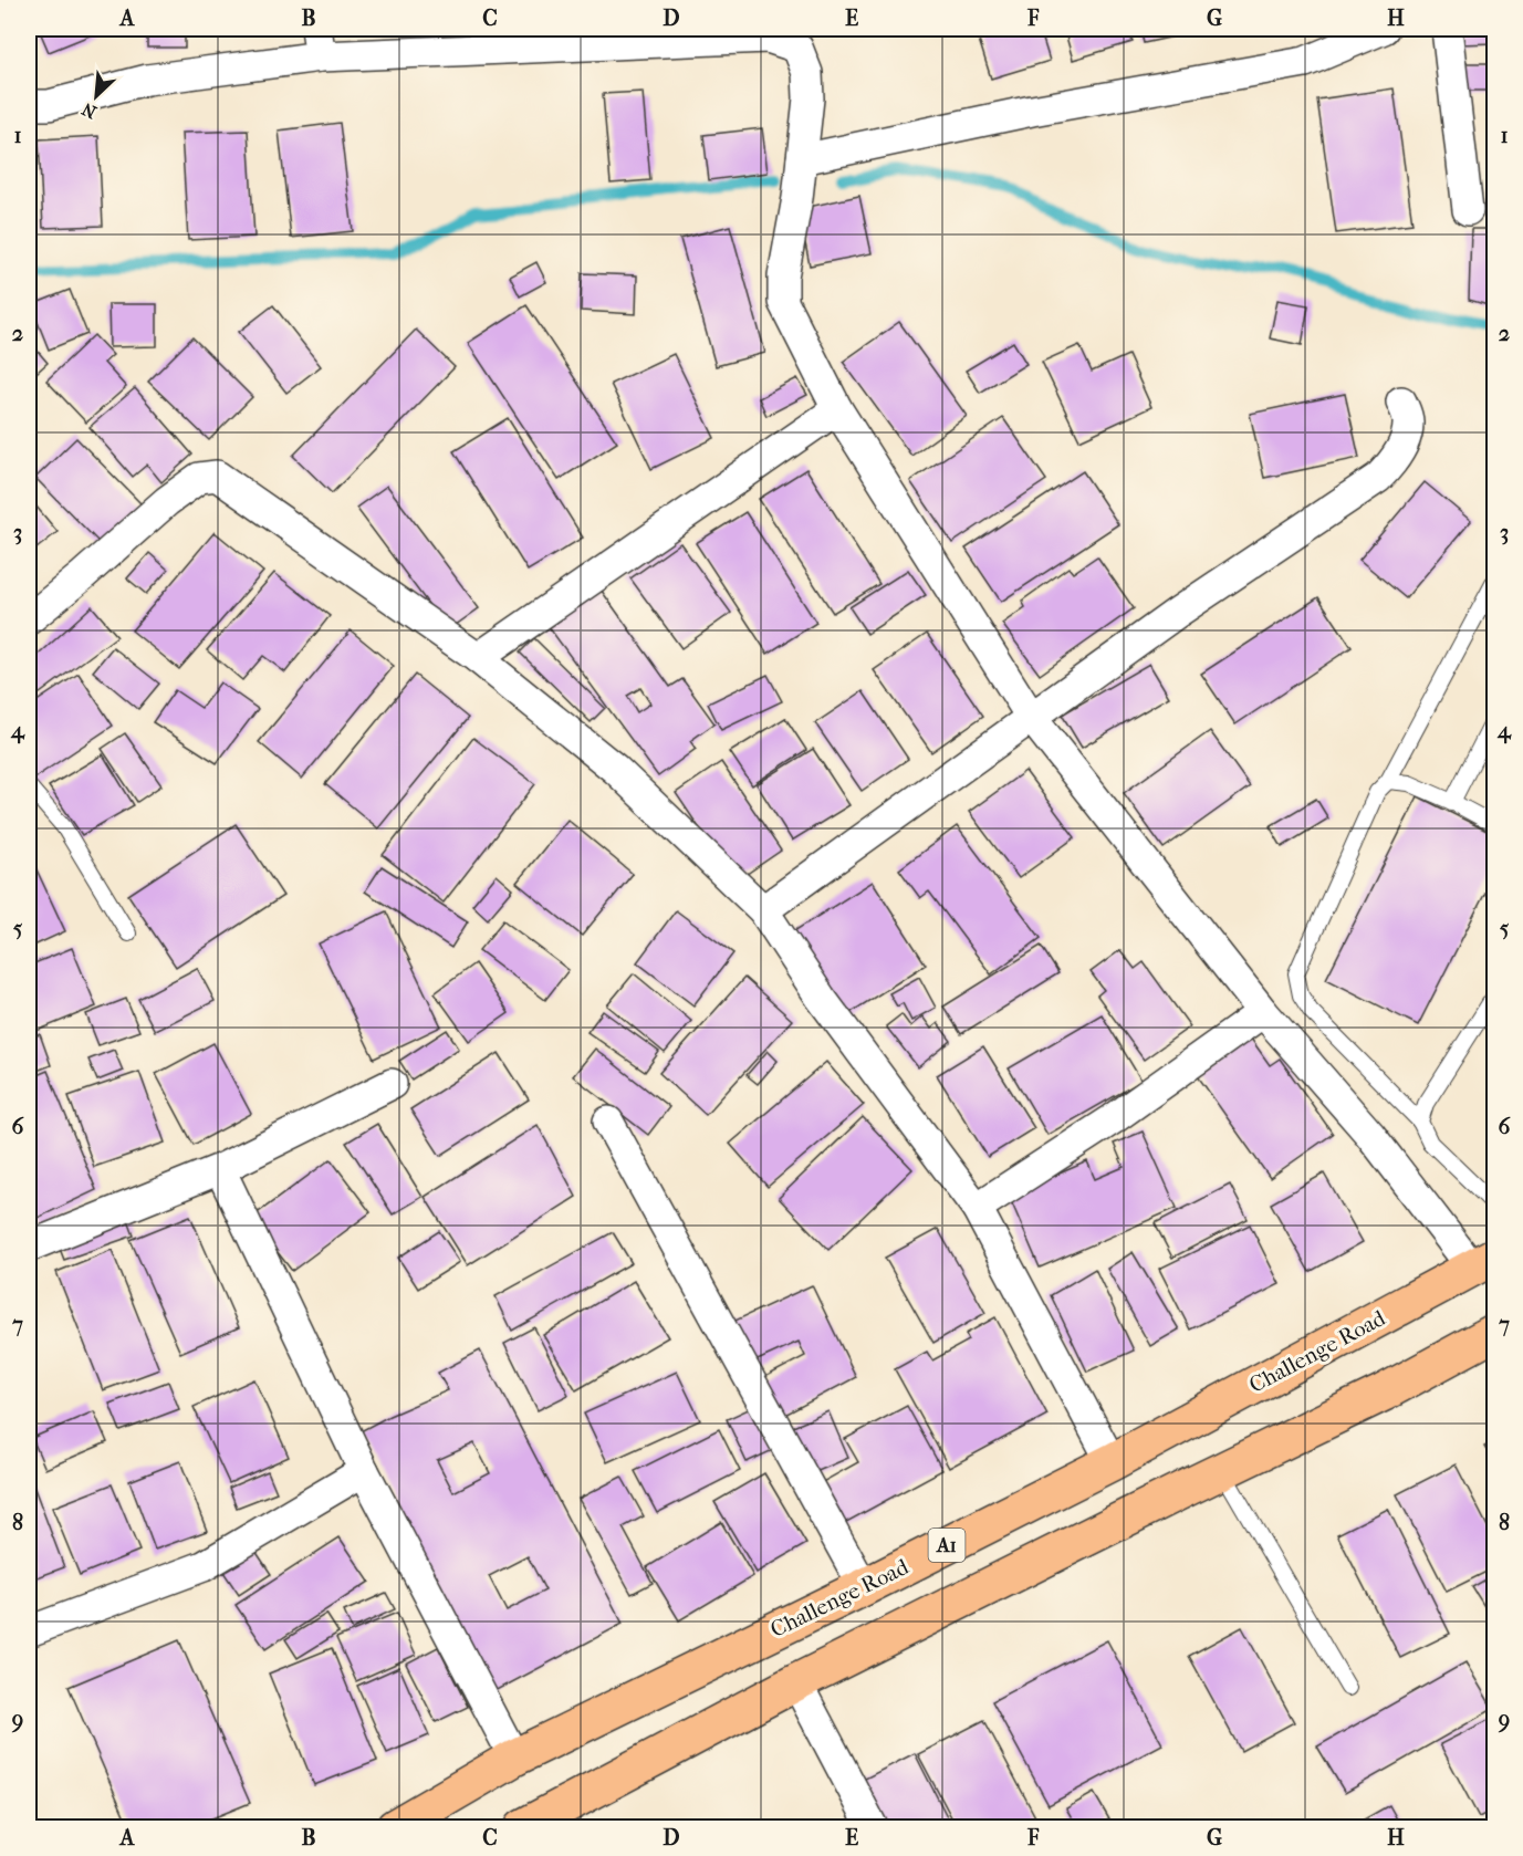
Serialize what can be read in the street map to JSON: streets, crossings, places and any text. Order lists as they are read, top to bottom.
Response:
{
  "streets": {
    "highway": ["Challenge Road", "A1"]
  },
  "north": "bottom left",
  "grid": {
    "columns": [
      "A",
      "B",
      "C",
      "D",
      "E",
      "F",
      "G",
      "H"
    ],
    "rows": [
      "1",
      "2",
      "3",
      "4",
      "5",
      "6",
      "7",
      "8",
      "9"
    ]
  }
}
